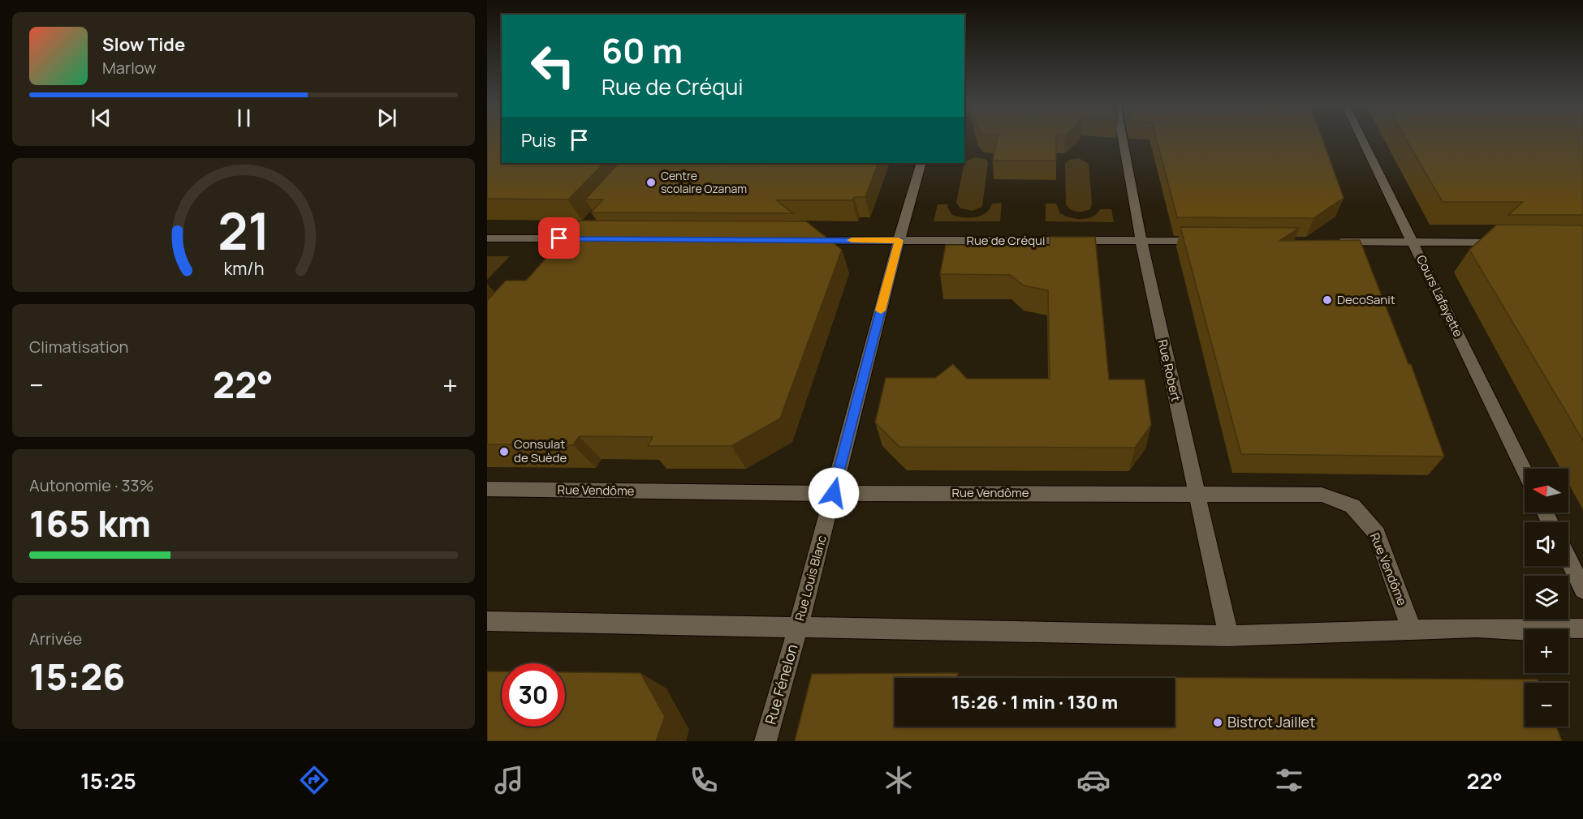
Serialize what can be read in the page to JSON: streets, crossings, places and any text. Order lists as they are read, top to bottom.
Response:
{
  "streets": {
    "street": [
      "Rue de Créqui",
      "Cours Lafayette",
      "Rue Robert",
      "Rue Vendôme",
      "Rue Louis Blanc",
      "Rue Fénelon"
    ]
  },
  "crossings": [
    ["Rue de Créqui", "Rue Robert"],
    ["Rue de Créqui", "Rue Louis Blanc"],
    ["Rue Robert", "Rue Vendôme"],
    ["Rue Vendôme", "Rue Louis Blanc"],
    ["Rue Louis Blanc", "Rue Fénelon"]
  ],
  "places": [
    "Centre scolaire Ozanam",
    "DecoSanit",
    "Consulat de Suède",
    "Bistrot Jaillet"
  ],
  "north": "left",
  "page": {
    "turn": ["60 m", "Rue de Créqui"],
    "song": ["Slow Tide", "Marlow"],
    "then": "Puis",
    "tile": [
      "Climatisation",
      ["Autonomie · 33%", "165 km"],
      ["Arrivée", "15:26"]
    ],
    "heat": ["−", "22°", "+"],
    "map_buttons": ["+", "−"],
    "limit": "30",
    "trip": "15:26 · 1 min · 130 m",
    "tabs": ["15:25", "22°"],
    "gauge": ["21", "km/h"]
  }
}
